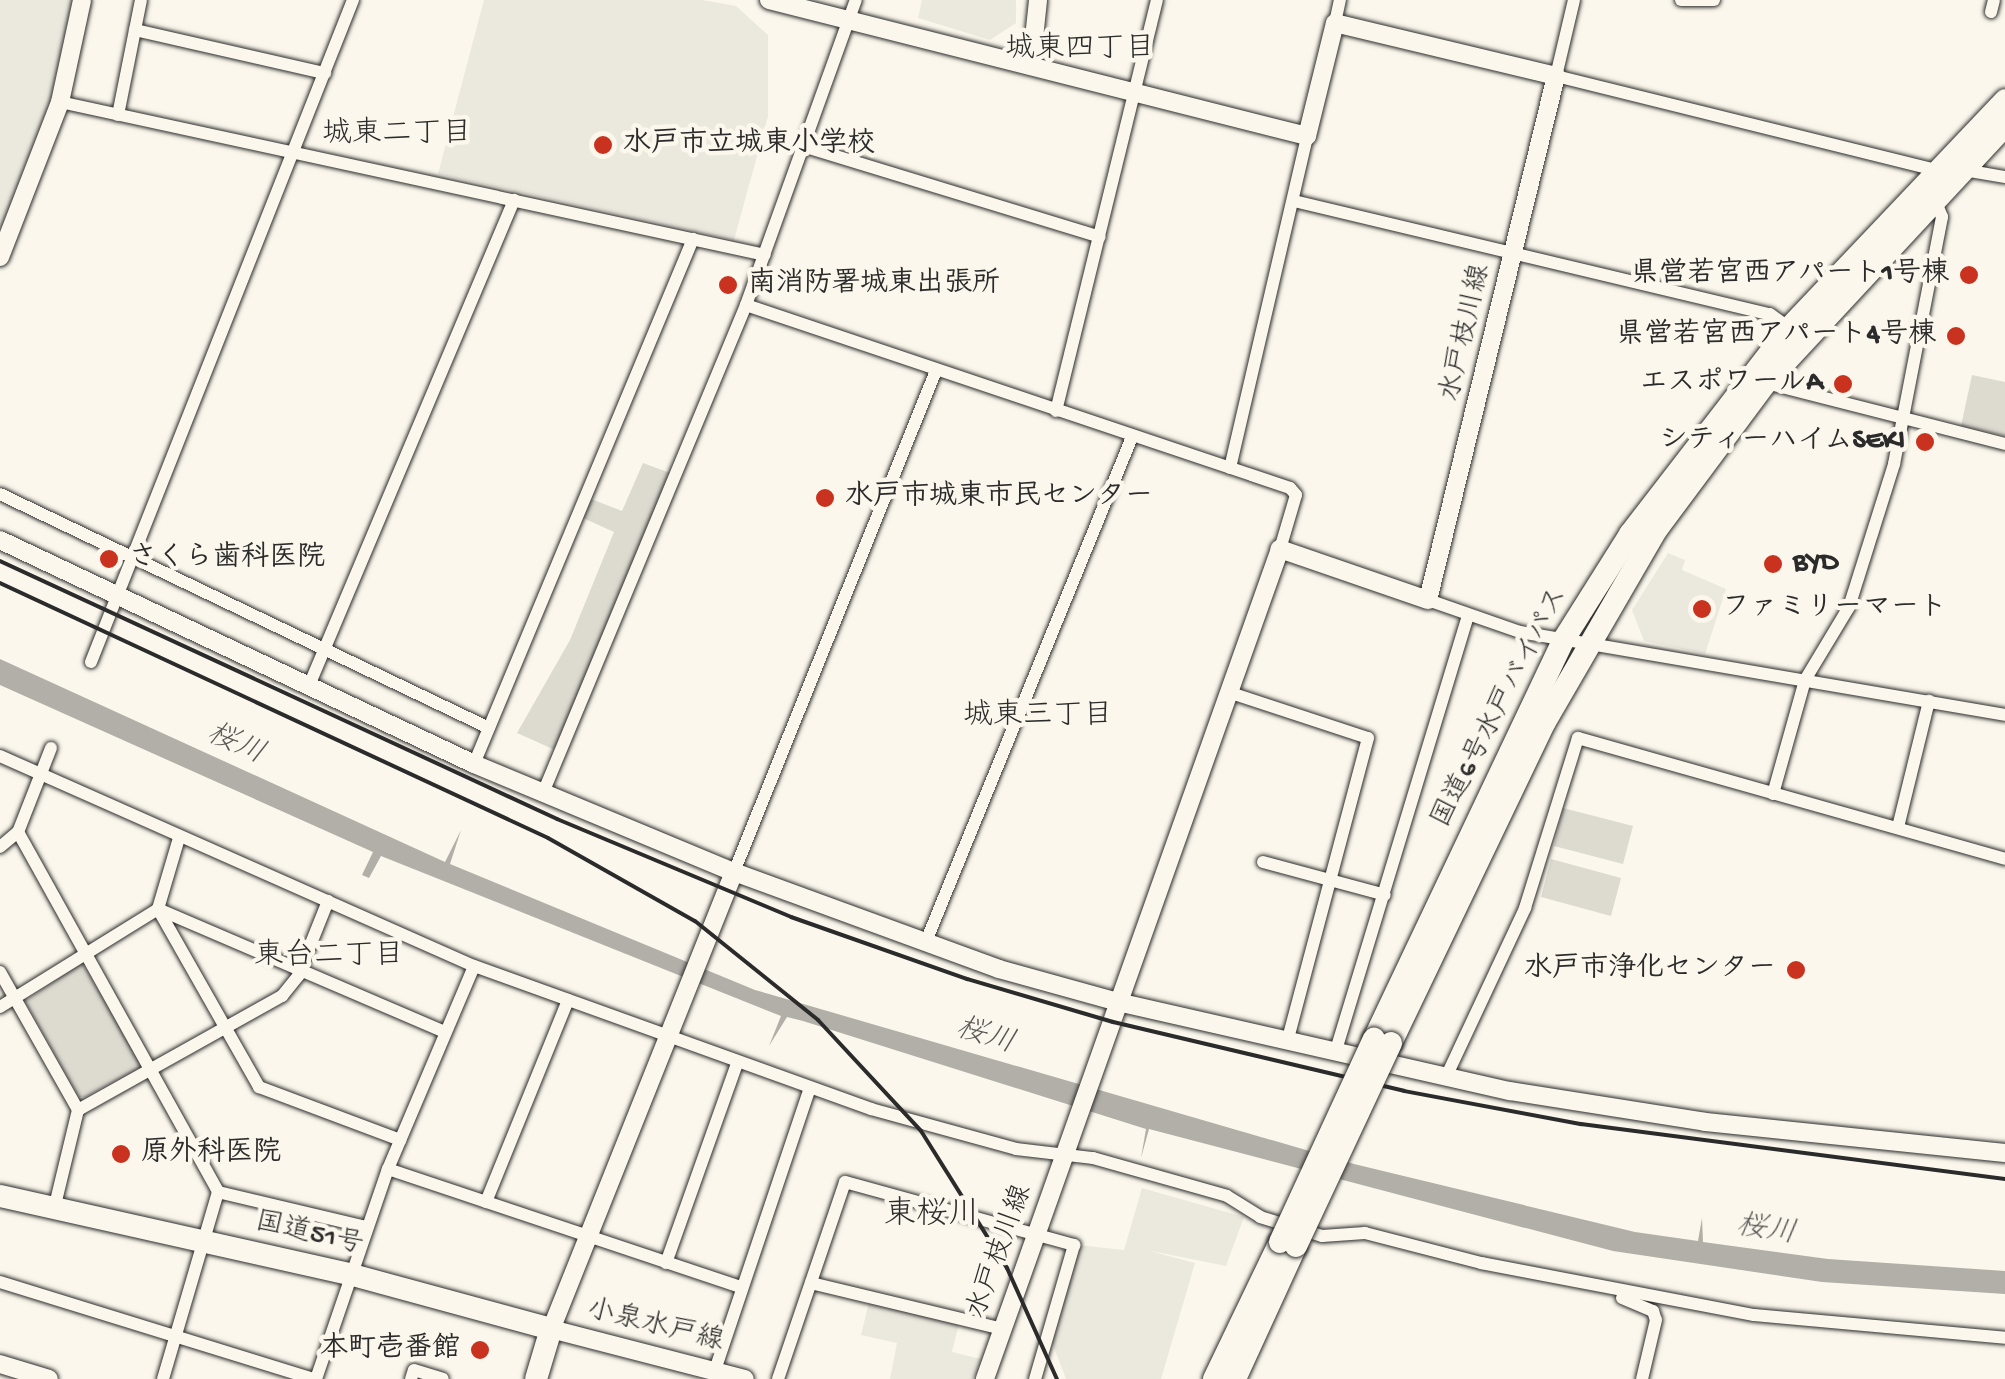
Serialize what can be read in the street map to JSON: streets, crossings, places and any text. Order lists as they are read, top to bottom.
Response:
{
  "streets": {
    "highway": ["国道6号水戸バイパス", "国道51号"],
    "street": ["水戸枝川線", "小泉水戸線"]
  },
  "crossings": [
    ["国道51号", "小泉水戸線"]
  ],
  "districts": [
    "城東四丁目",
    "城東二丁目",
    "城東三丁目",
    "東台二丁目",
    "東桜川"
  ],
  "water": ["桜川"],
  "places": [
    "水戸市立城東小学校",
    "県営若宮西アパート1号棟",
    "南消防署城東出張所",
    "県営若宮西アパート4号棟",
    "エスポワールA",
    "シティーハイムSEKI",
    "水戸市城東市民センター",
    "さくら歯科医院",
    "BYD",
    "ファミリーマート",
    "水戸市浄化センター",
    "原外科医院",
    "本町壱番館"
  ]
}
